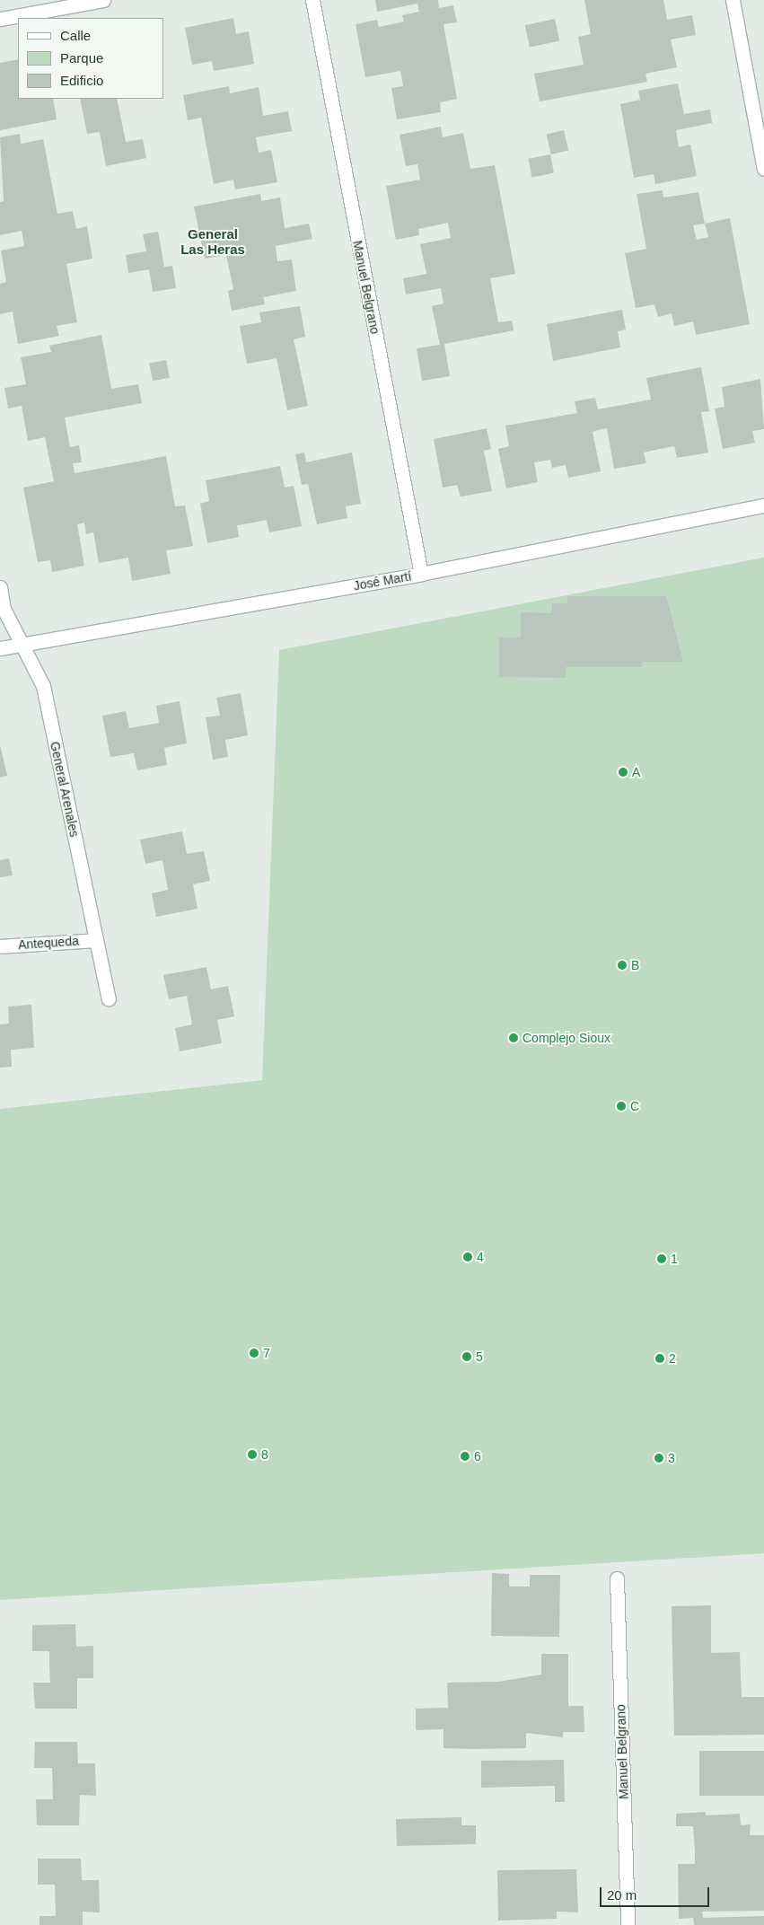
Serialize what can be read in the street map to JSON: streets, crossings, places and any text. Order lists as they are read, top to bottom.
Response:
{
  "streets": {
    "street": [
      "Manuel Belgrano",
      "José Martí",
      "General Arenales",
      "Antequeda"
    ]
  },
  "crossings": [
    ["Manuel Belgrano", "José Martí"],
    ["José Martí", "General Arenales"],
    ["General Arenales", "Antequeda"]
  ],
  "districts": ["General Las Heras"],
  "places": [
    "A",
    "B",
    "Complejo Sioux",
    "C",
    "4",
    "1",
    "7",
    "5",
    "2",
    "8",
    "6",
    "3"
  ],
  "legend": ["Calle", "Parque", "Edificio"],
  "scale_bar": "20 m"
}
